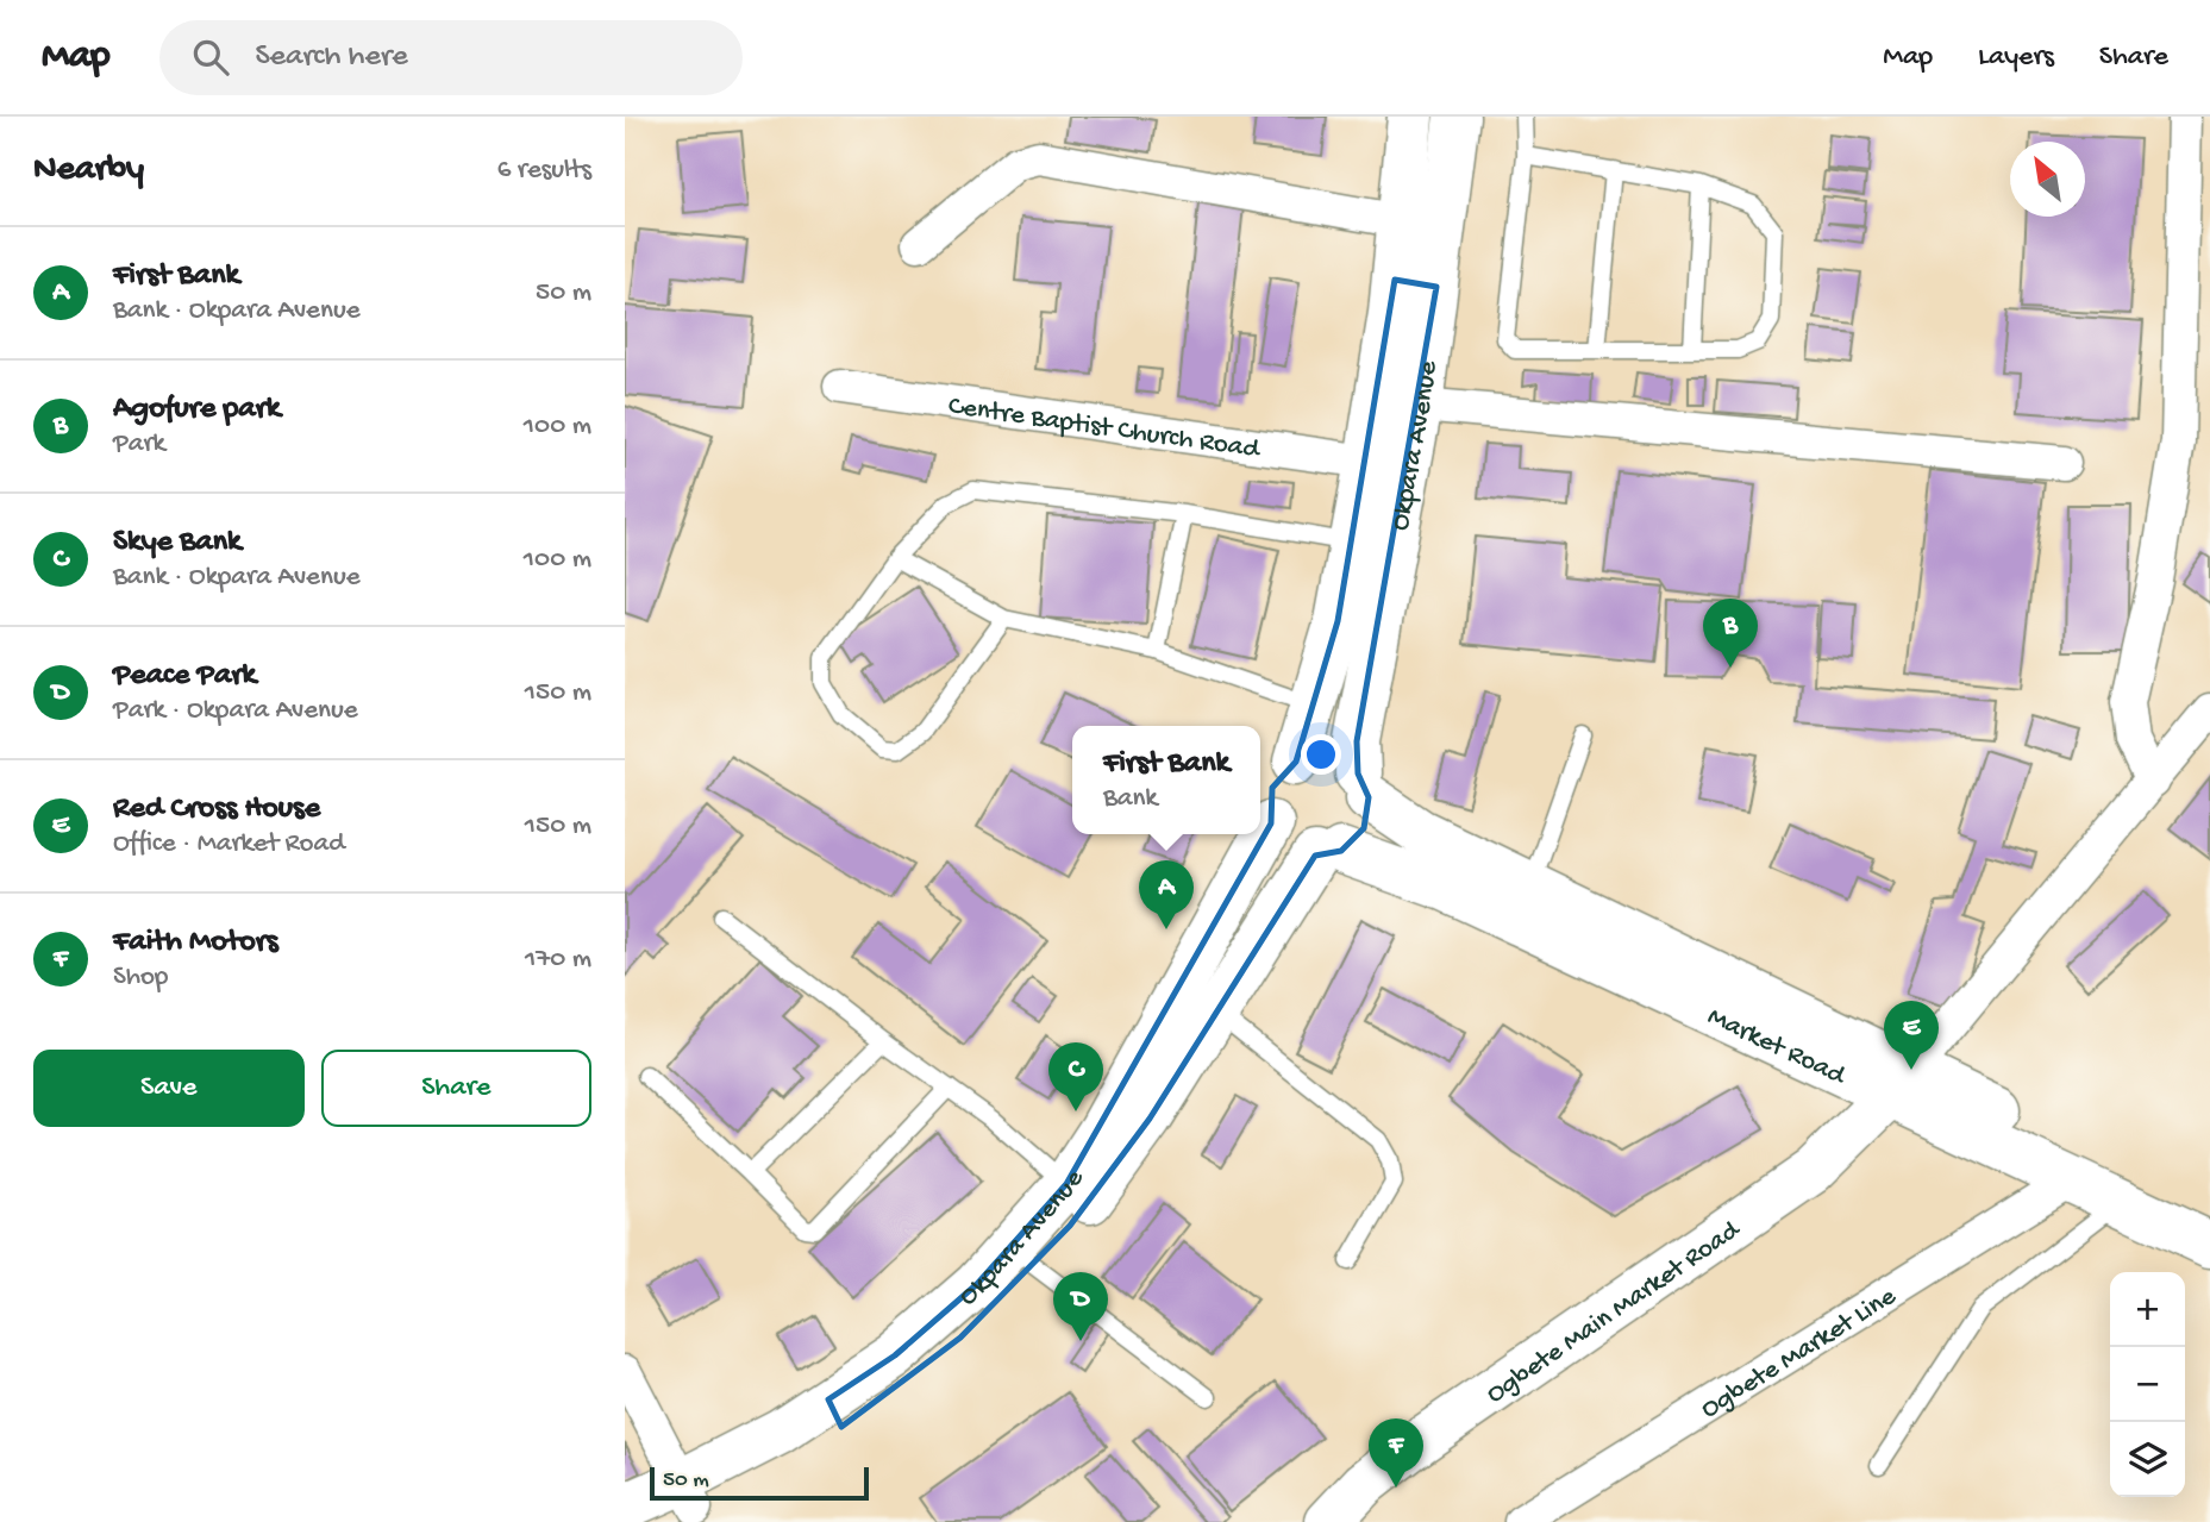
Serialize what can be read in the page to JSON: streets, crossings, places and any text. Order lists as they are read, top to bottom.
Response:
{
  "streets": {
    "main road": ["Okpara Avenue", "Market Road", "Ogbete Main Market Road"],
    "street": ["Centre Baptist Church Road", "Ogbete Market Line"]
  },
  "crossings": [
    ["Centre Baptist Church Road", "Okpara Avenue"],
    ["Okpara Avenue", "Market Road"],
    ["Market Road", "Ogbete Main Market Road"],
    ["Market Road", "Ogbete Market Line"]
  ],
  "scale_bar": "50 m",
  "north": "top left",
  "page": {
    "header": "Map",
    "search": "Search here",
    "nav": ["Map", "Layers", "Share"],
    "heading": ["Nearby", "6 results"],
    "list": [
      {
        "mark": "A",
        "name": "First Bank",
        "note": "Bank · Okpara Avenue",
        "value": "50 m"
      },
      {
        "mark": "B",
        "name": "Agofure park",
        "note": "Park",
        "value": "100 m"
      },
      {
        "mark": "C",
        "name": "Skye Bank",
        "note": "Bank · Okpara Avenue",
        "value": "100 m"
      },
      {
        "mark": "D",
        "name": "Peace Park",
        "note": "Park · Okpara Avenue",
        "value": "150 m"
      },
      {
        "mark": "E",
        "name": "Red Cross House",
        "note": "Office · Market Road",
        "value": "150 m"
      },
      {
        "mark": "F",
        "name": "Faith Motors",
        "note": "Shop",
        "value": "170 m"
      }
    ],
    "pins": [
      "B",
      "A",
      "E",
      "C",
      "D",
      "F"
    ],
    "popup": ["First Bank", "Bank"],
    "buttons": ["Save", "Share"],
    "map_buttons": ["+", "−"],
    "scale": "50 m"
  }
}
